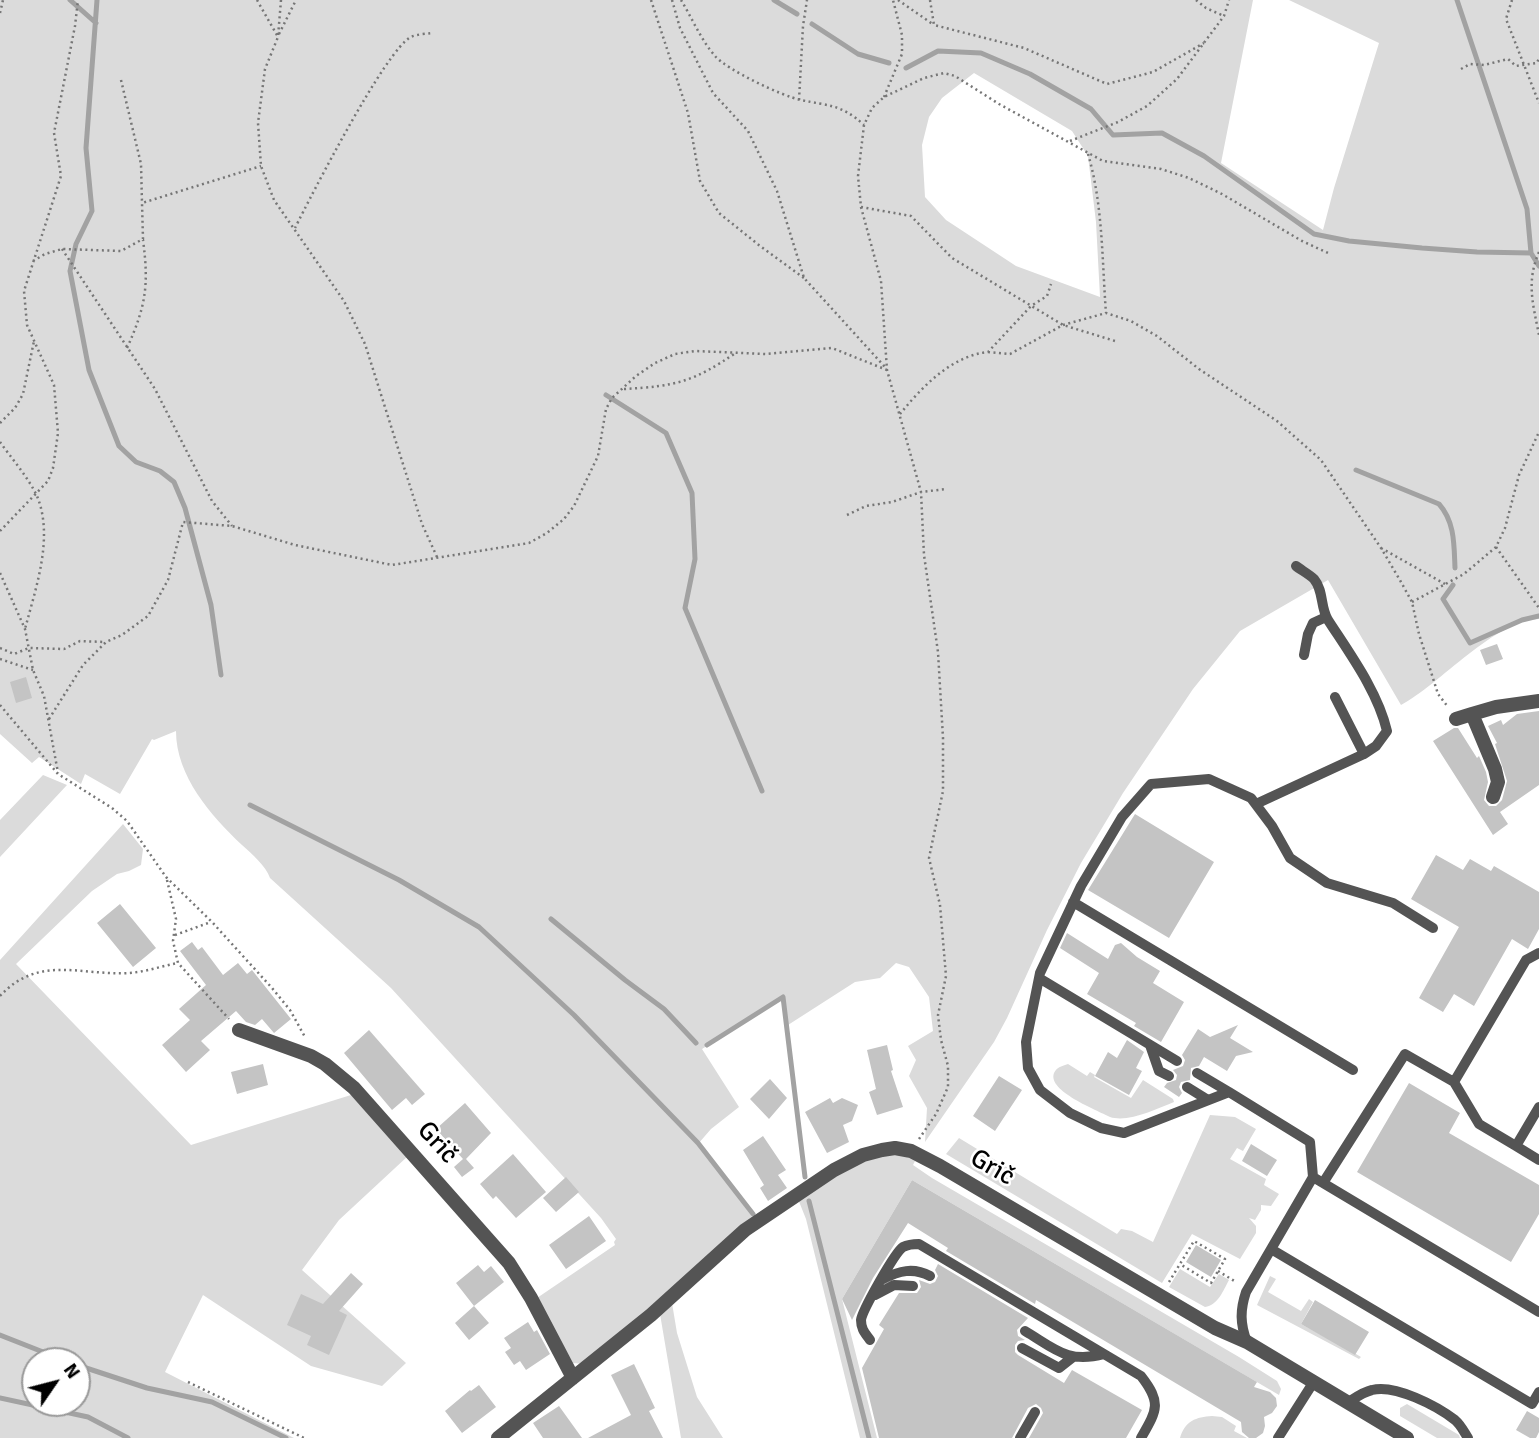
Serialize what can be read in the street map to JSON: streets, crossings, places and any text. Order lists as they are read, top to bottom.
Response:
{
  "streets": {
    "street": ["Grič"]
  },
  "north": "top right"
}
